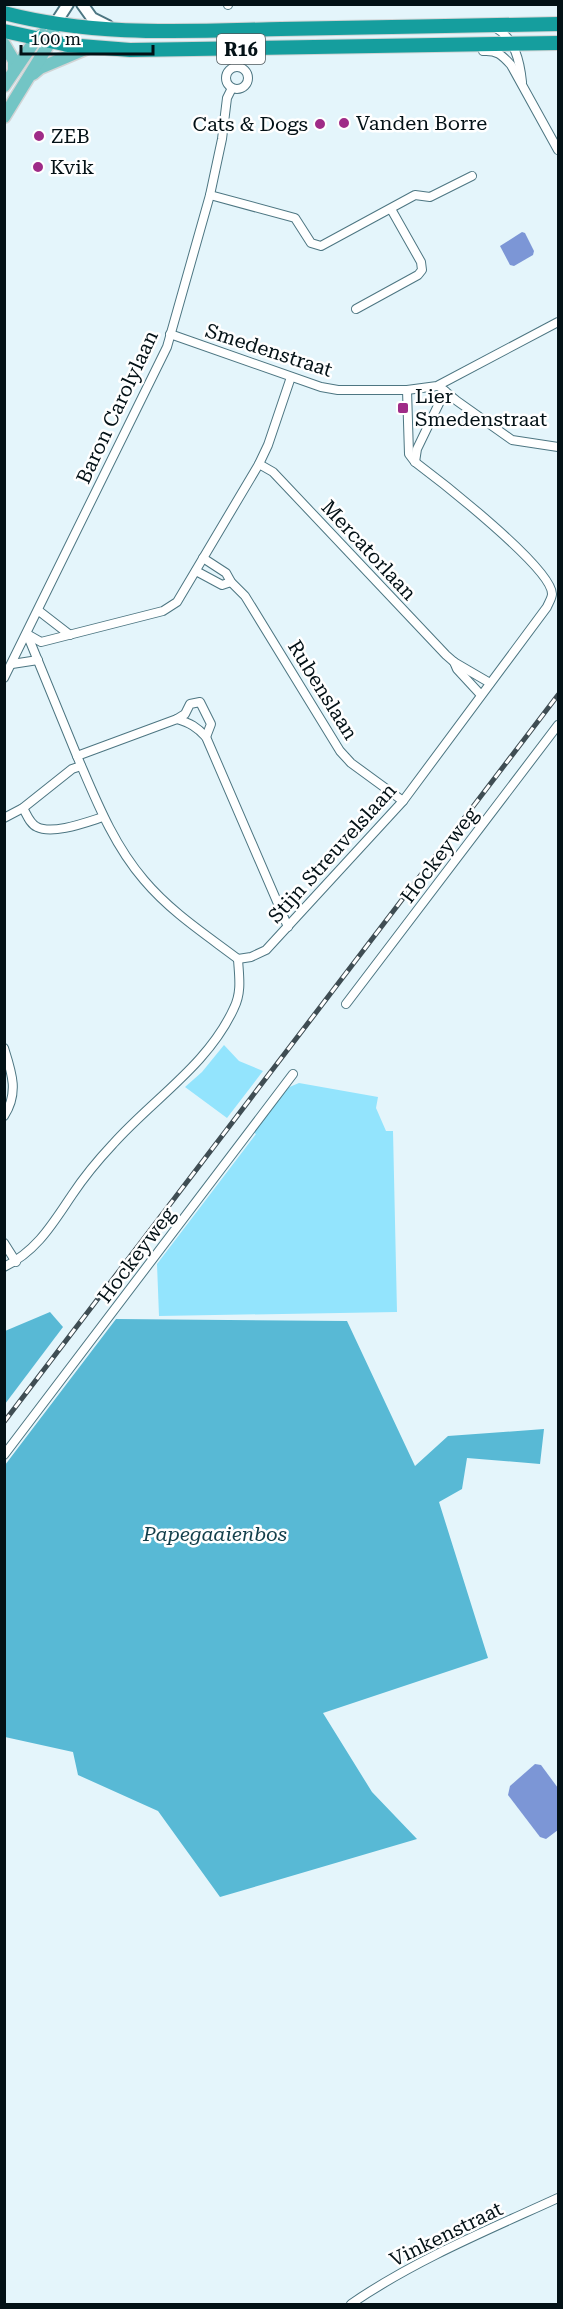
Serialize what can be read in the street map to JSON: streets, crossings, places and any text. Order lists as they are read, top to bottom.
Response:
{
  "streets": {
    "highway": ["R16"],
    "street": [
      "Smedenstraat",
      "Baron Carolylaan",
      "Mercatorlaan",
      "Rubenslaan",
      "Stijn Streuvelslaan",
      "Hockeyweg",
      "Vinkenstraat"
    ]
  },
  "crossings": [
    ["Smedenstraat", "Baron Carolylaan"],
    ["Mercatorlaan", "Stijn Streuvelslaan"],
    ["Rubenslaan", "Stijn Streuvelslaan"]
  ],
  "parks": ["Papegaaienbos"],
  "places": {
    "other": [
      "Vanden Borre",
      "Cats & Dogs",
      "ZEB",
      "Kvik"
    ],
    "transit": ["Lier Smedenstraat"]
  },
  "scale_bar": "100 m"
}
